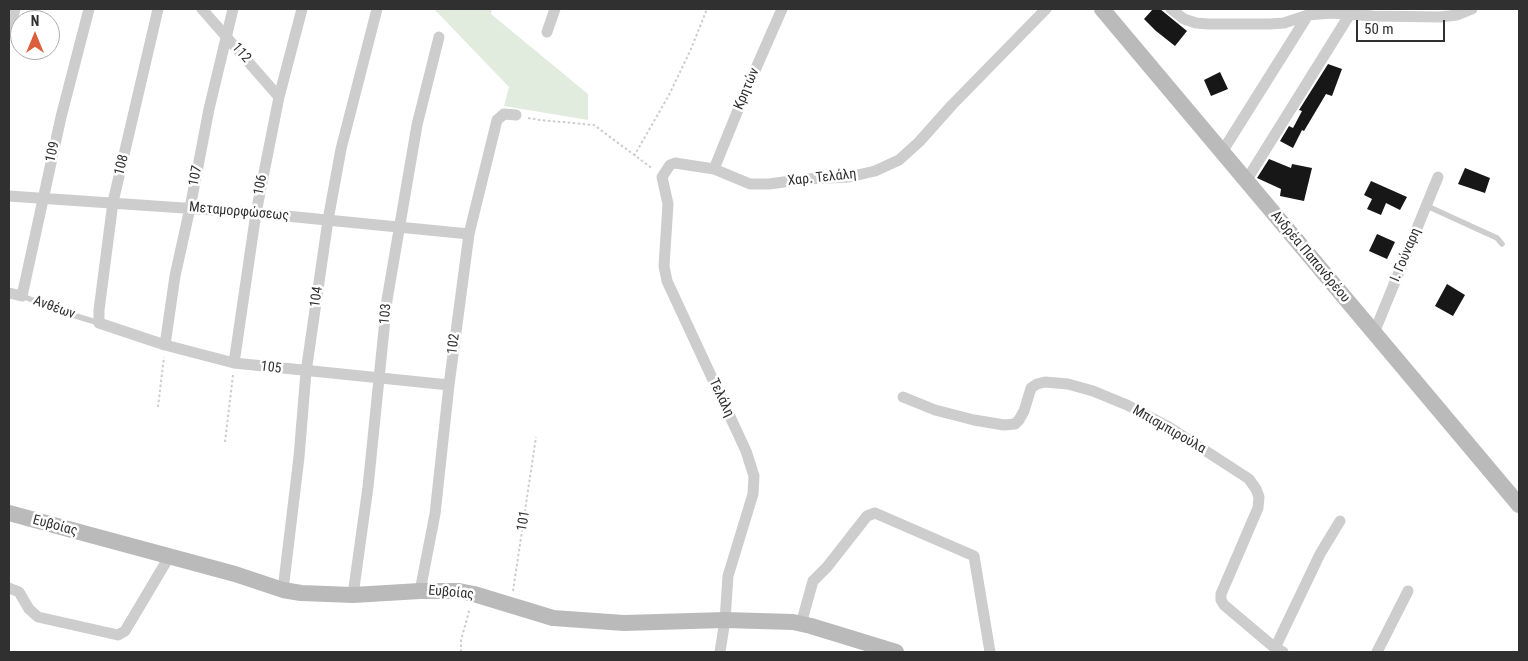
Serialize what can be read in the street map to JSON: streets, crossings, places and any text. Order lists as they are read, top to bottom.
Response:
{
  "streets": {
    "street": [
      "112",
      "Κρητών",
      "109",
      "108",
      "107",
      "Χαρ. Τελάλη",
      "106",
      "Μεταμορφώσεως",
      "Ι. Γούναρη",
      "Ανδρέα Παπανδρέου",
      "104",
      "Ανθέων",
      "103",
      "102",
      "105",
      "Τελάλη",
      "Μπισμπιρούλα",
      "Ευβοίας"
    ],
    "path": ["101"]
  },
  "crossings": [
    ["112", "107"],
    ["112", "106"],
    ["Κρητών", "Χαρ. Τελάλη"],
    ["109", "Μεταμορφώσεως"],
    ["109", "Ανθέων"],
    ["108", "Μεταμορφώσεως"],
    ["108", "Ανθέων"],
    ["108", "105"],
    ["107", "Μεταμορφώσεως"],
    ["107", "105"],
    ["Χαρ. Τελάλη", "Τελάλη"],
    ["106", "Μεταμορφώσεως"],
    ["106", "105"],
    ["Μεταμορφώσεως", "104"],
    ["Μεταμορφώσεως", "103"],
    ["Μεταμορφώσεως", "102"],
    ["Ι. Γούναρη", "Ανδρέα Παπανδρέου"],
    ["104", "105"],
    ["104", "Ευβοίας"],
    ["Ανθέων", "105"],
    ["103", "105"],
    ["103", "Ευβοίας"],
    ["102", "105"],
    ["102", "Ευβοίας"],
    ["Τελάλη", "Ευβοίας"],
    ["101", "Ευβοίας"]
  ],
  "scale_bar": "50 m",
  "north": "top"
}
